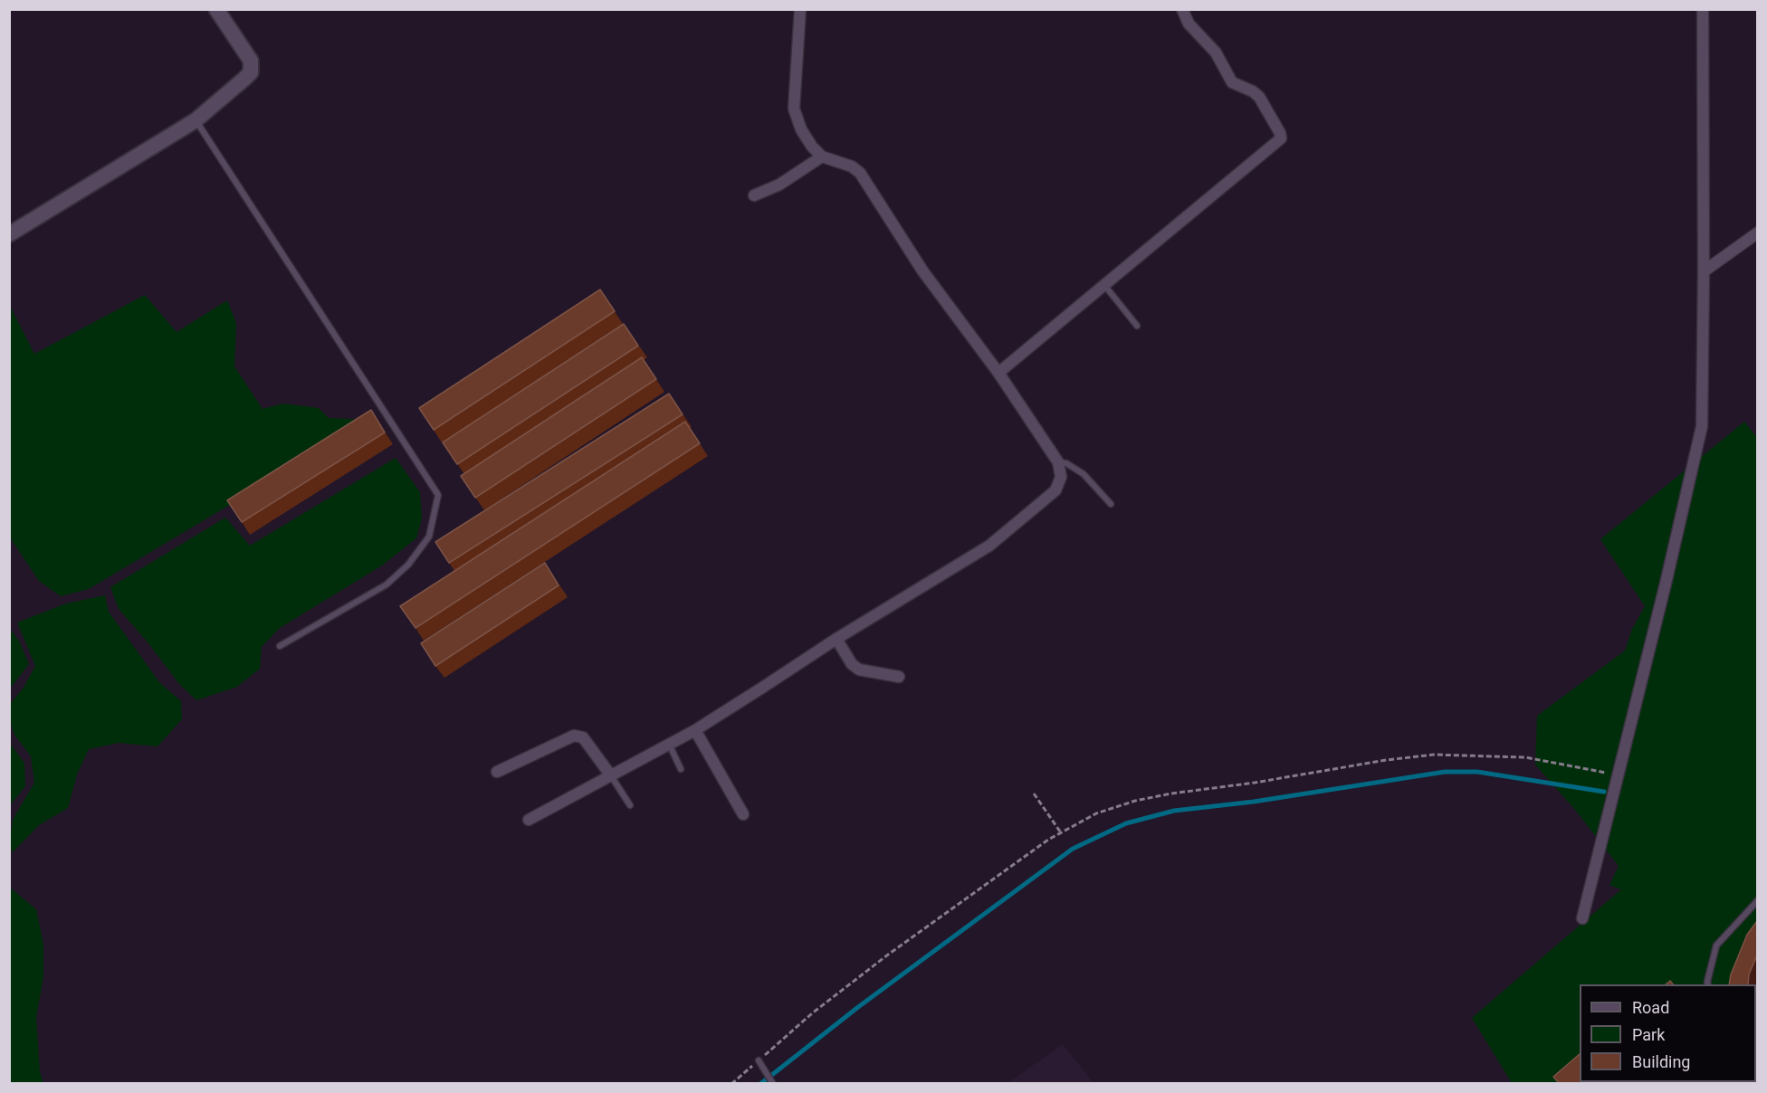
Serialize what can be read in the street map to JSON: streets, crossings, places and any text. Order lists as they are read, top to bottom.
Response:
{
  "legend": ["Road", "Park", "Building"]
}
